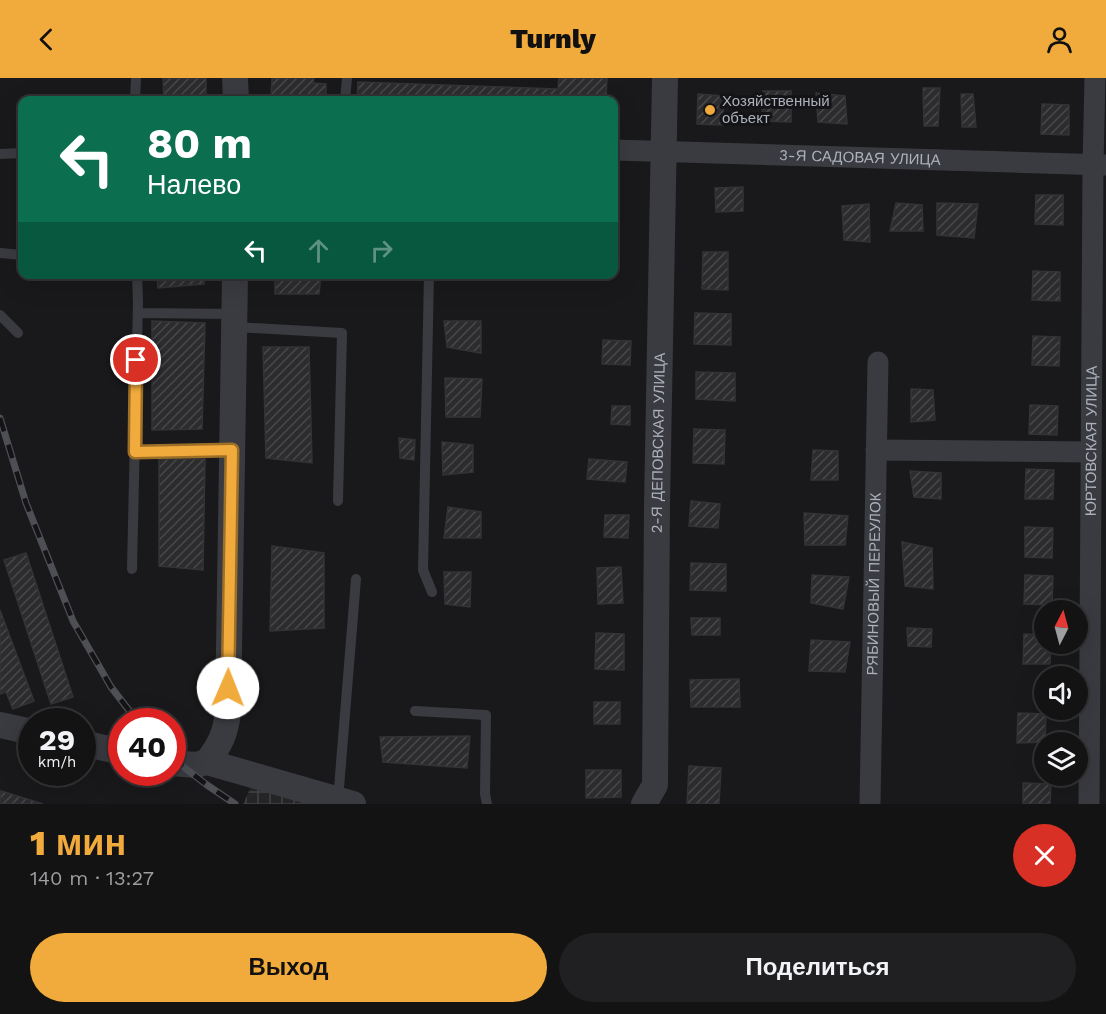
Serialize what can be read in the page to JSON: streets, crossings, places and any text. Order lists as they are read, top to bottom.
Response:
{
  "streets": {
    "street": [
      "3-Я САДОВАЯ УЛИЦА",
      "ЮРТОВСКАЯ УЛИЦА",
      "2-Я ДЕПОВСКАЯ УЛИЦА",
      "РЯБИНОВЫЙ ПЕРЕУЛОК"
    ]
  },
  "crossings": [
    ["3-Я САДОВАЯ УЛИЦА", "ЮРТОВСКАЯ УЛИЦА"],
    ["3-Я САДОВАЯ УЛИЦА", "2-Я ДЕПОВСКАЯ УЛИЦА"]
  ],
  "places": ["Хозяйственный объект"],
  "north": "top",
  "page": {
    "header": "Turnly",
    "turn": ["80 m", "Налево"],
    "speed": "29 km/h",
    "limit": "40",
    "heading": ["1 мин", "140 m · 13:27"],
    "buttons": ["Выход", "Поделиться"]
  }
}
